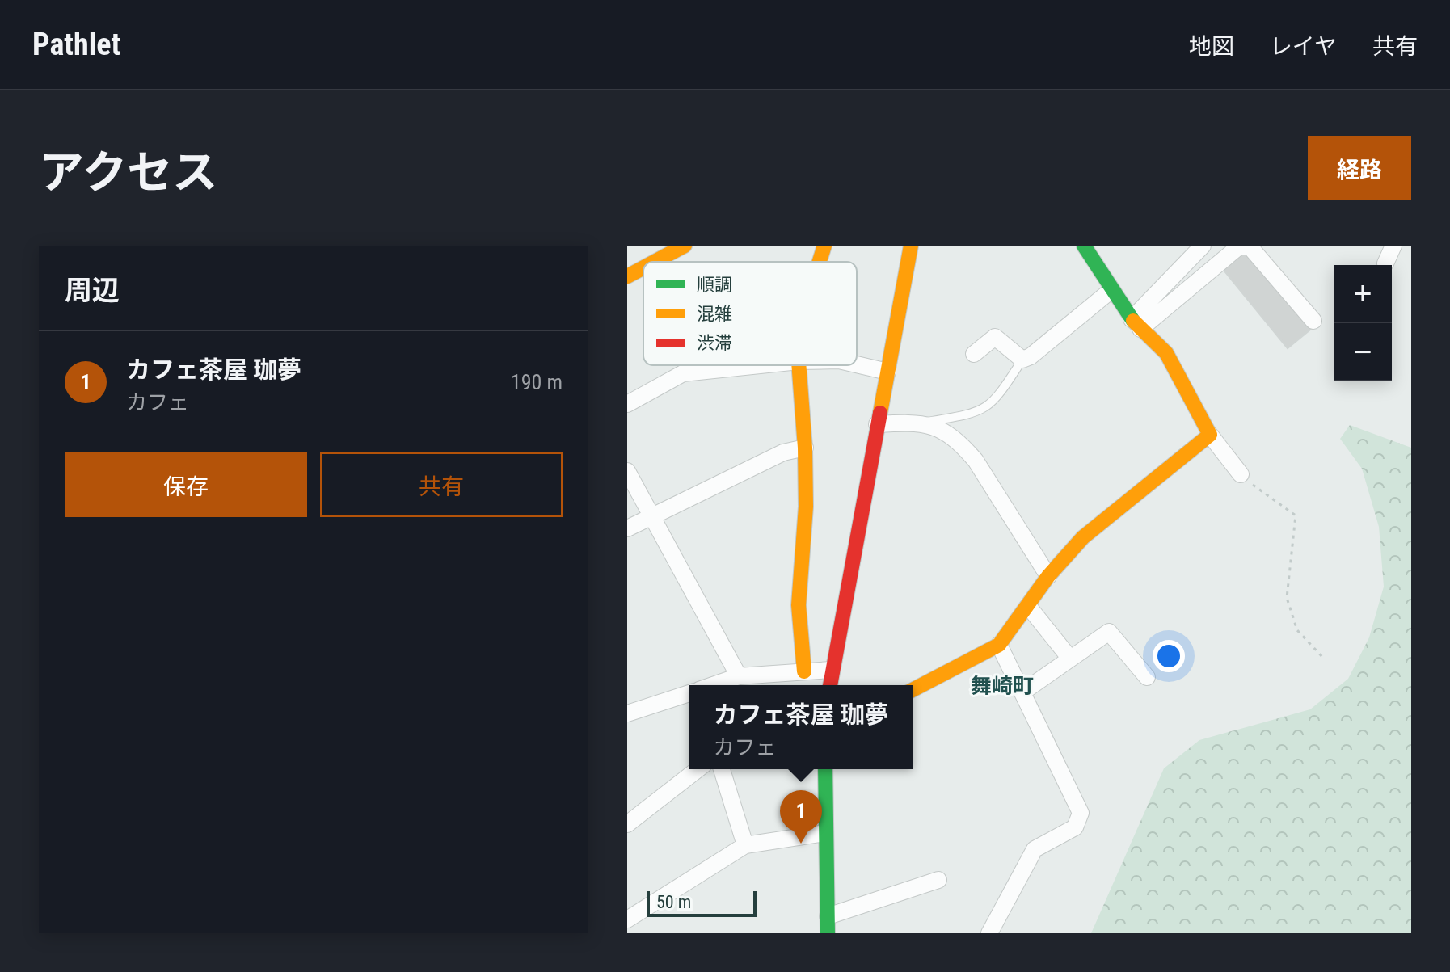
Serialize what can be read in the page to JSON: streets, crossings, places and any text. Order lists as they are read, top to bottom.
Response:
{
  "districts": ["舞崎町"],
  "legend": ["順調", "混雑", "渋滞"],
  "scale_bar": "50 m",
  "page": {
    "header": "Pathlet",
    "nav": ["地図", "レイヤ", "共有"],
    "title": "アクセス",
    "buttons": [
      "経路",
      ["保存", "共有"]
    ],
    "heading": "周辺",
    "map_buttons": ["+", "−"],
    "list": [
      {
        "mark": "1",
        "name": "カフェ茶屋 珈夢",
        "note": "カフェ",
        "value": "190 m"
      }
    ],
    "popup": ["カフェ茶屋 珈夢", "カフェ"],
    "pins": "1",
    "scale": "50 m"
  }
}
